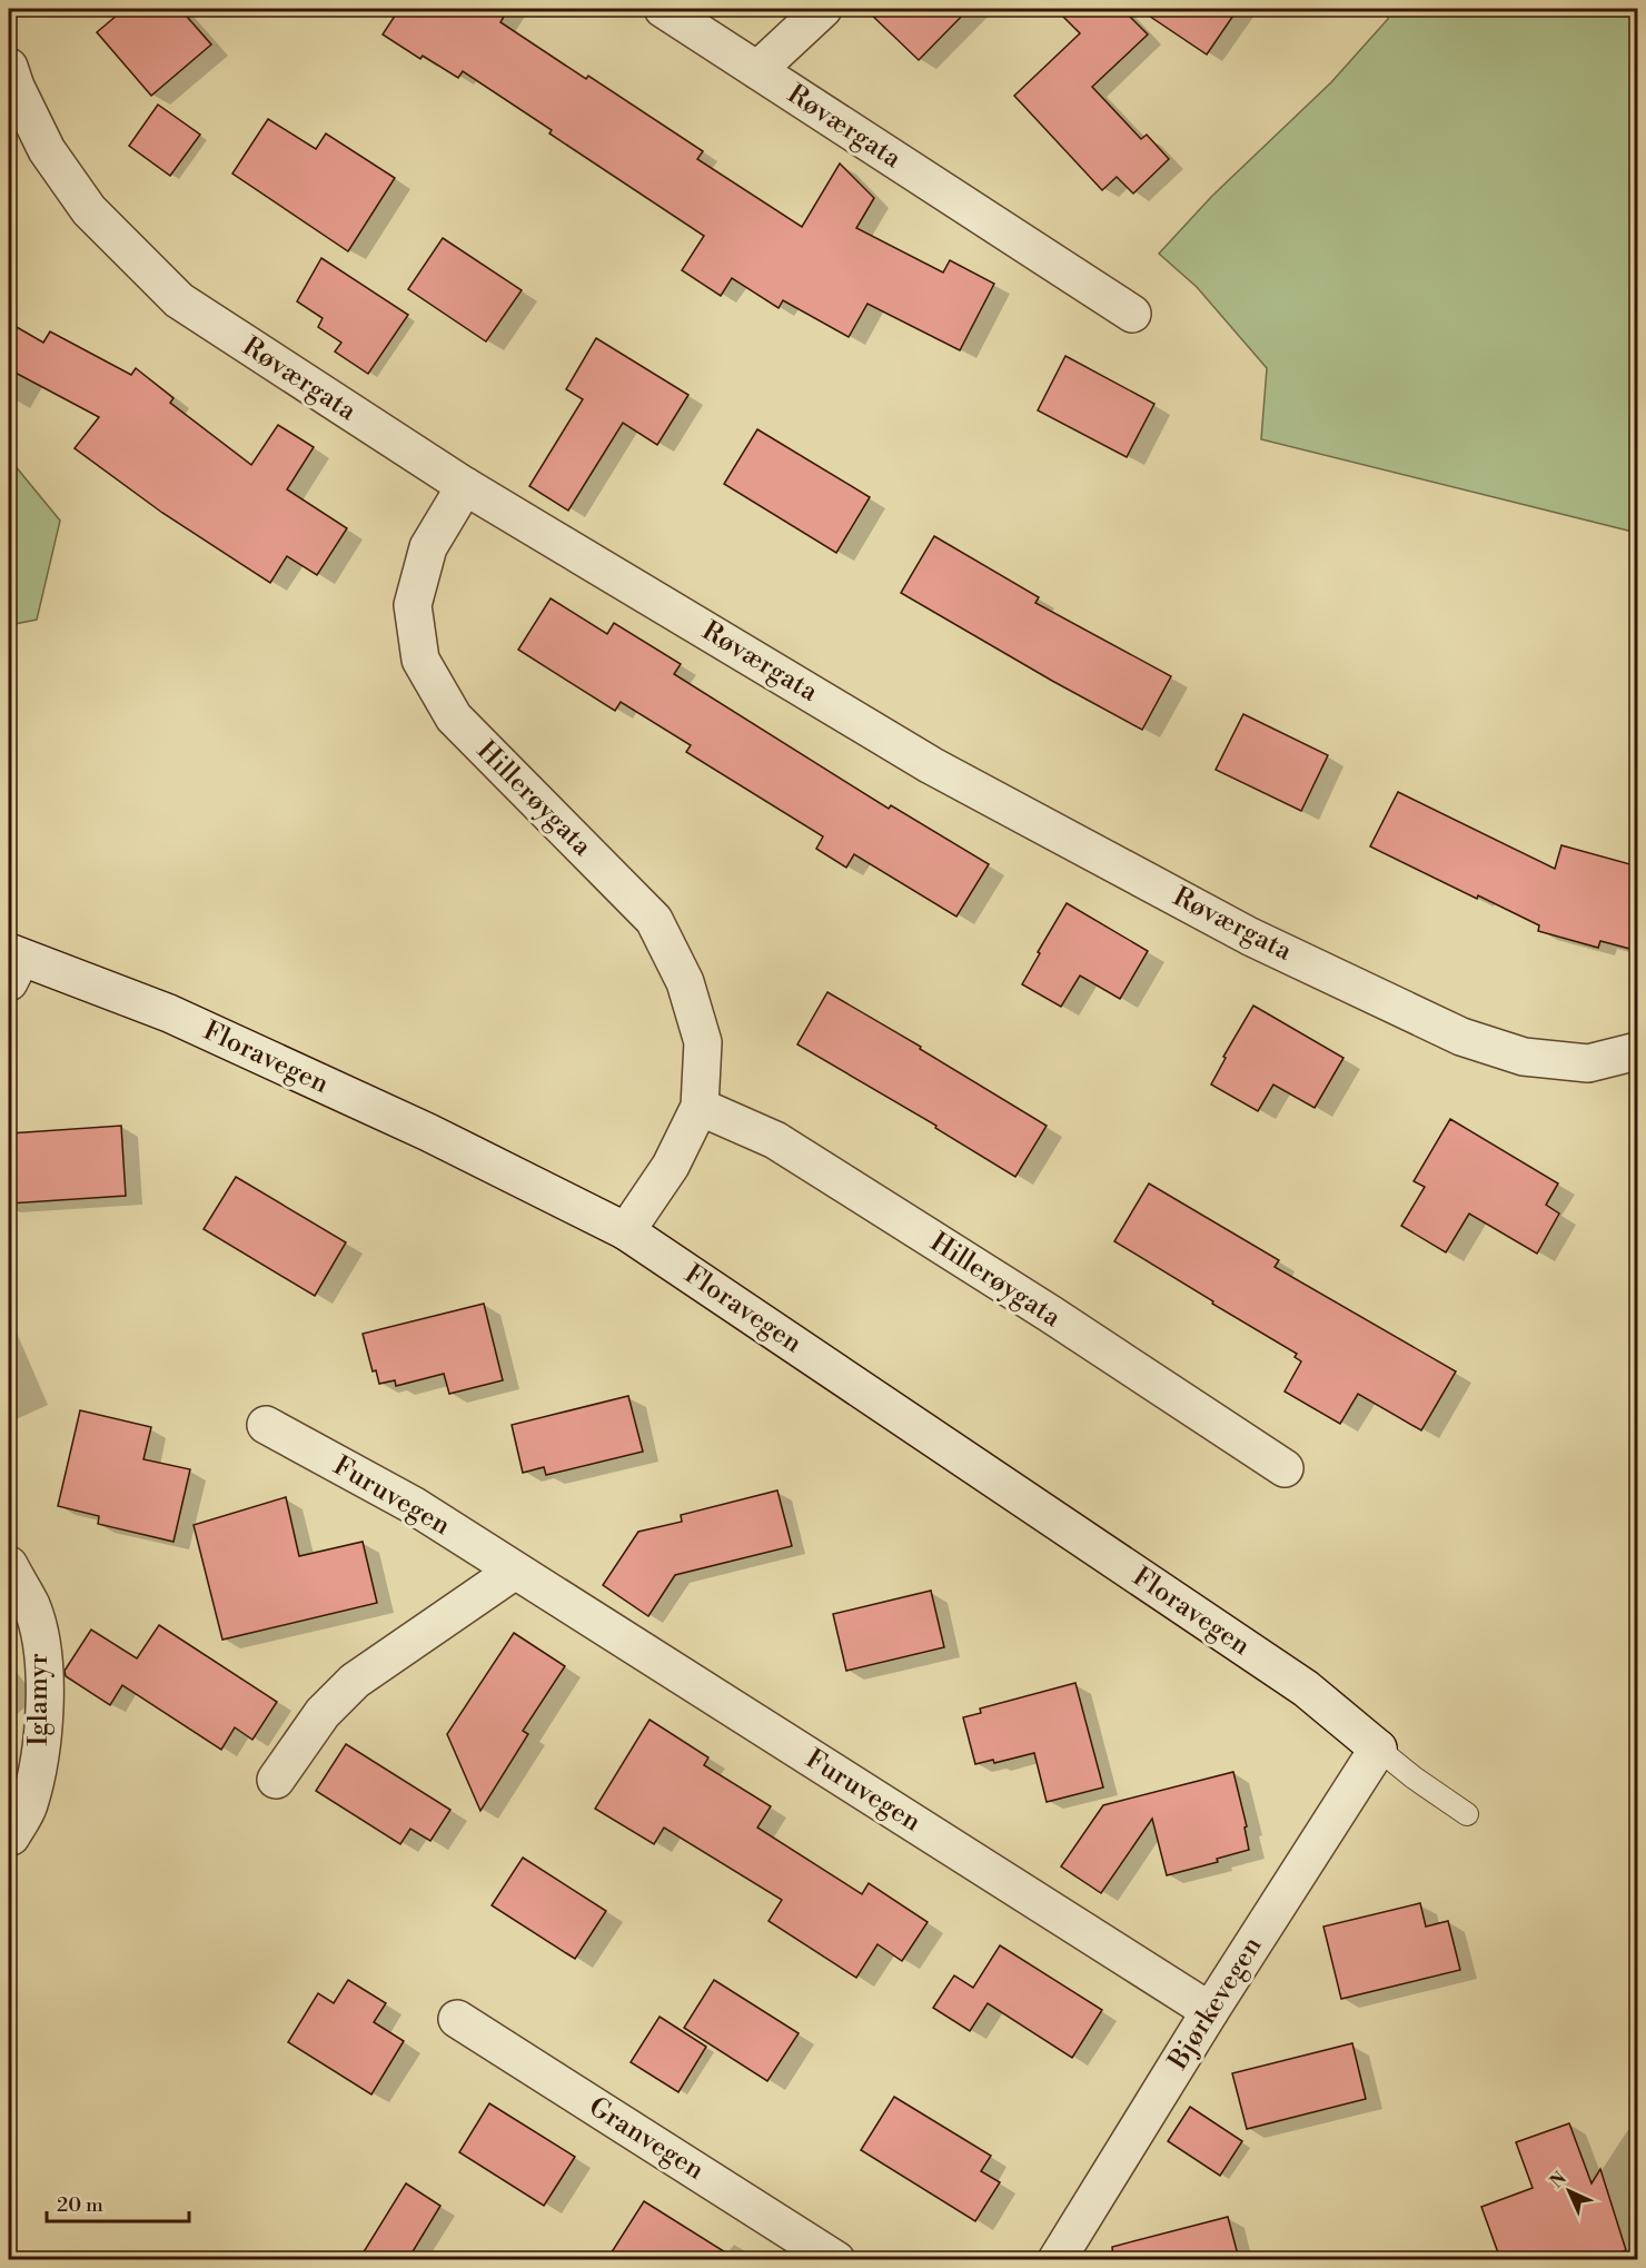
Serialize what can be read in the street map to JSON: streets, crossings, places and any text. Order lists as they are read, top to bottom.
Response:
{
  "streets": {
    "street": [
      "Røværgata",
      "Hillerøygata",
      "Floravegen",
      "Furuvegen",
      "Iglamyr",
      "Bjørkevegen",
      "Granvegen"
    ]
  },
  "crossings": [
    ["Røværgata", "Hillerøygata"],
    ["Hillerøygata", "Floravegen"],
    ["Floravegen", "Bjørkevegen"],
    ["Furuvegen", "Bjørkevegen"]
  ],
  "scale_bar": "20 m",
  "north": "top left"
}
